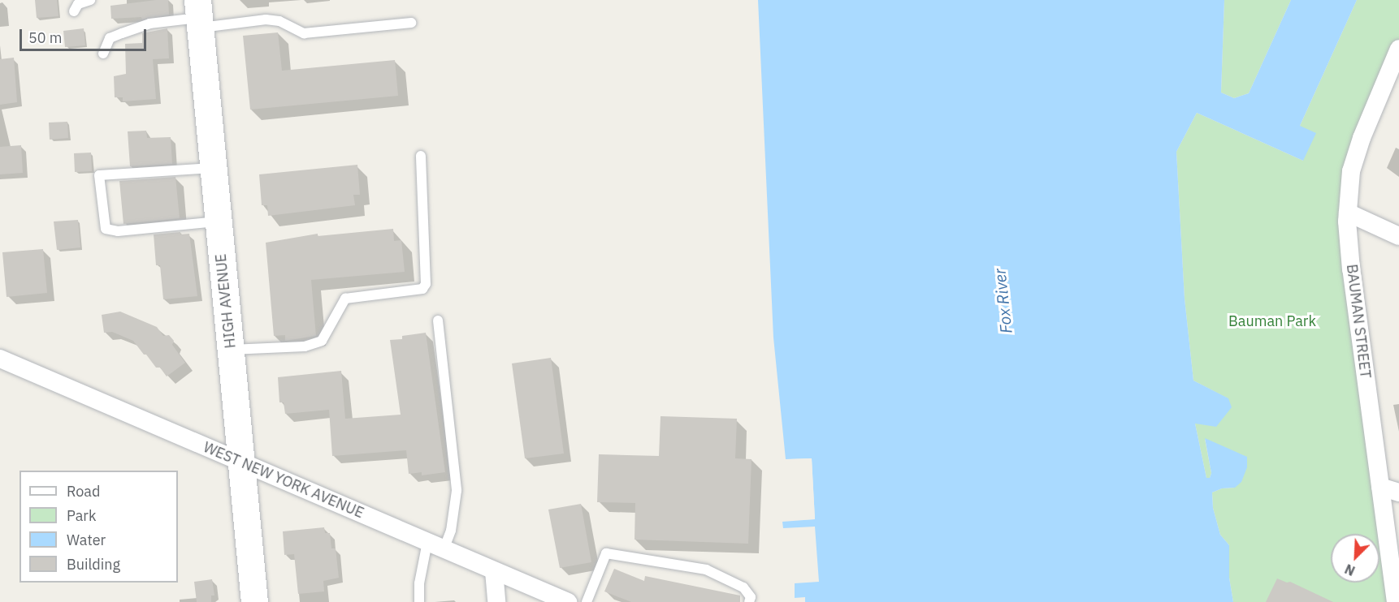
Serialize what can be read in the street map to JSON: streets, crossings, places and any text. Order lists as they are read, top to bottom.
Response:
{
  "streets": {
    "main road": ["HIGH AVENUE"],
    "street": ["BAUMAN STREET", "WEST NEW YORK AVENUE"]
  },
  "crossings": [
    ["HIGH AVENUE", "WEST NEW YORK AVENUE"]
  ],
  "water": ["Fox River"],
  "parks": ["Bauman Park"],
  "legend": [
    "Road",
    "Park",
    "Water",
    "Building"
  ],
  "scale_bar": "50 m",
  "north": "bottom left"
}
